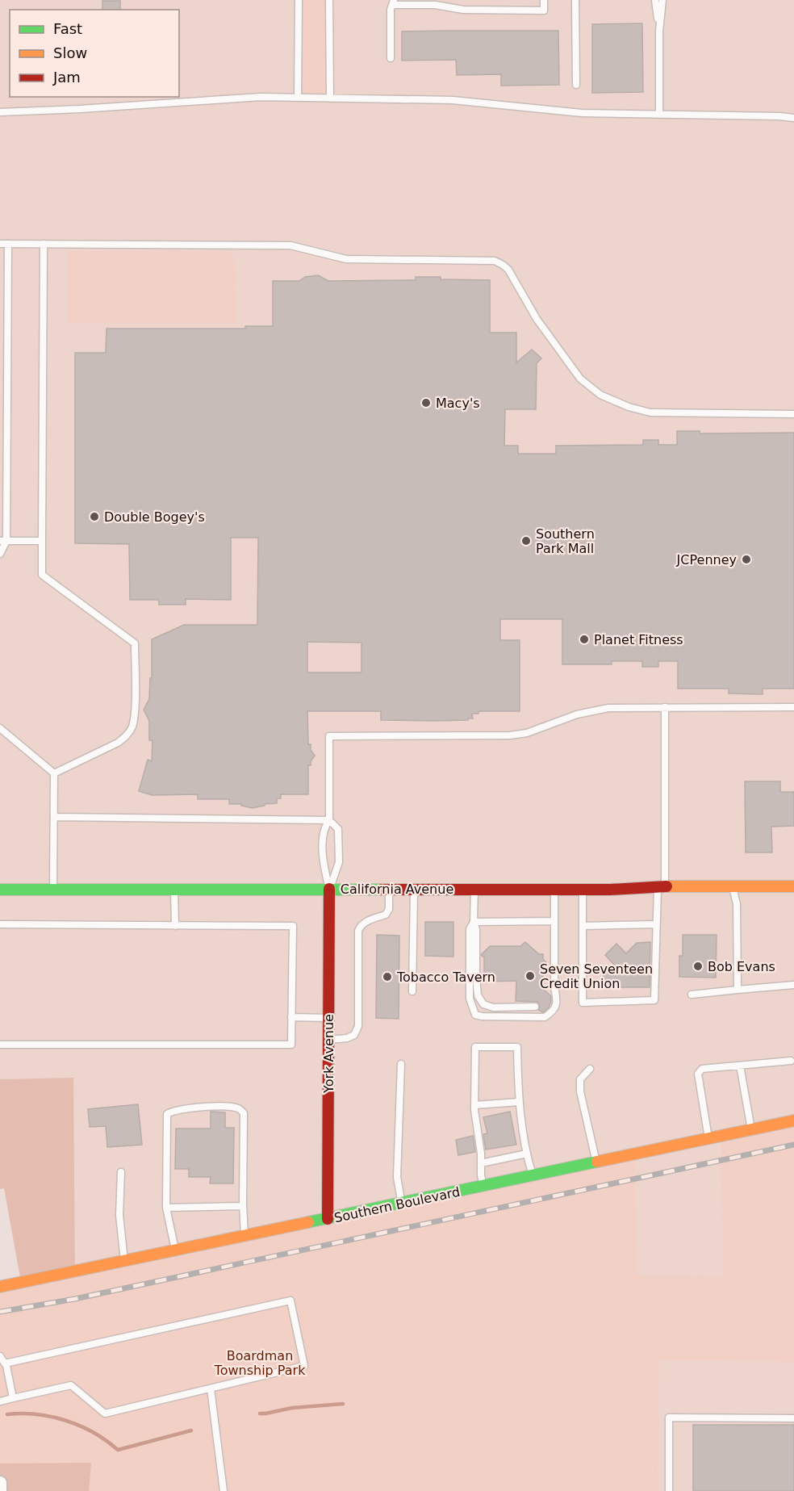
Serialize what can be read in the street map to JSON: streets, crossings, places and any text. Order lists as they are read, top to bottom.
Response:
{
  "streets": {
    "street": ["California Avenue", "York Avenue", "Southern Boulevard"]
  },
  "crossings": [
    ["California Avenue", "York Avenue"],
    ["York Avenue", "Southern Boulevard"]
  ],
  "parks": ["Boardman Township Park"],
  "places": [
    "Macy's",
    "Double Bogey's",
    "Southern Park Mall",
    "JCPenney",
    "Planet Fitness",
    "Bob Evans",
    "Seven Seventeen Credit Union",
    "Tobacco Tavern"
  ],
  "legend": ["Fast", "Slow", "Jam"]
}
